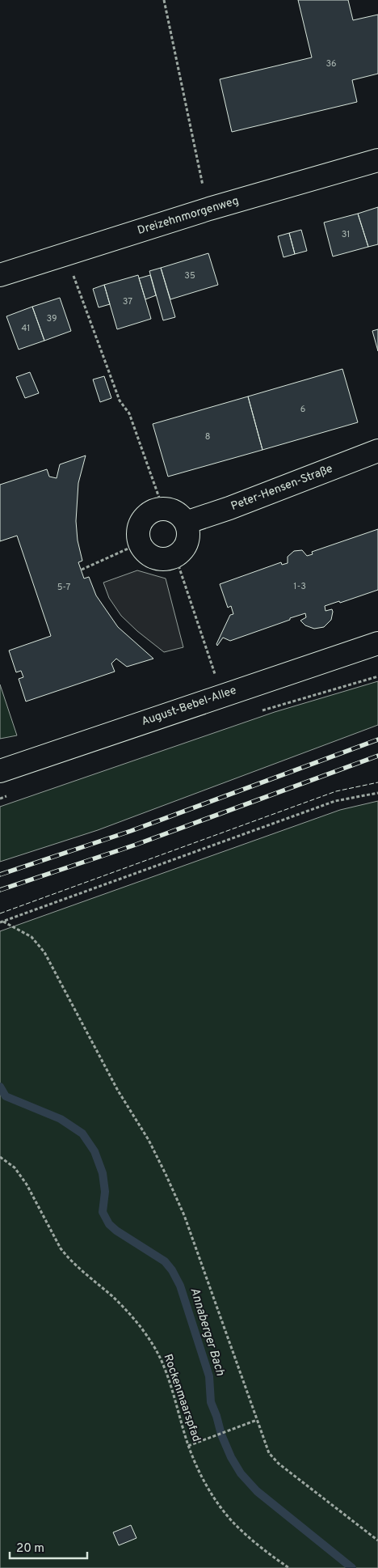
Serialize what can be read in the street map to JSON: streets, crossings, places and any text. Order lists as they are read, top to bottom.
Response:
{
  "streets": {
    "street": ["Dreizehnmorgenweg", "Peter-Hensen-Straße", "August-Bebel-Allee"],
    "path": ["Rockenmaarspfad"]
  },
  "water": ["Annaberger Bach"],
  "house_numbers": [
    "36",
    "31",
    "35",
    "37",
    "39",
    "41",
    "6",
    "8",
    "1-3",
    "5-7"
  ],
  "scale_bar": "20 m"
}
